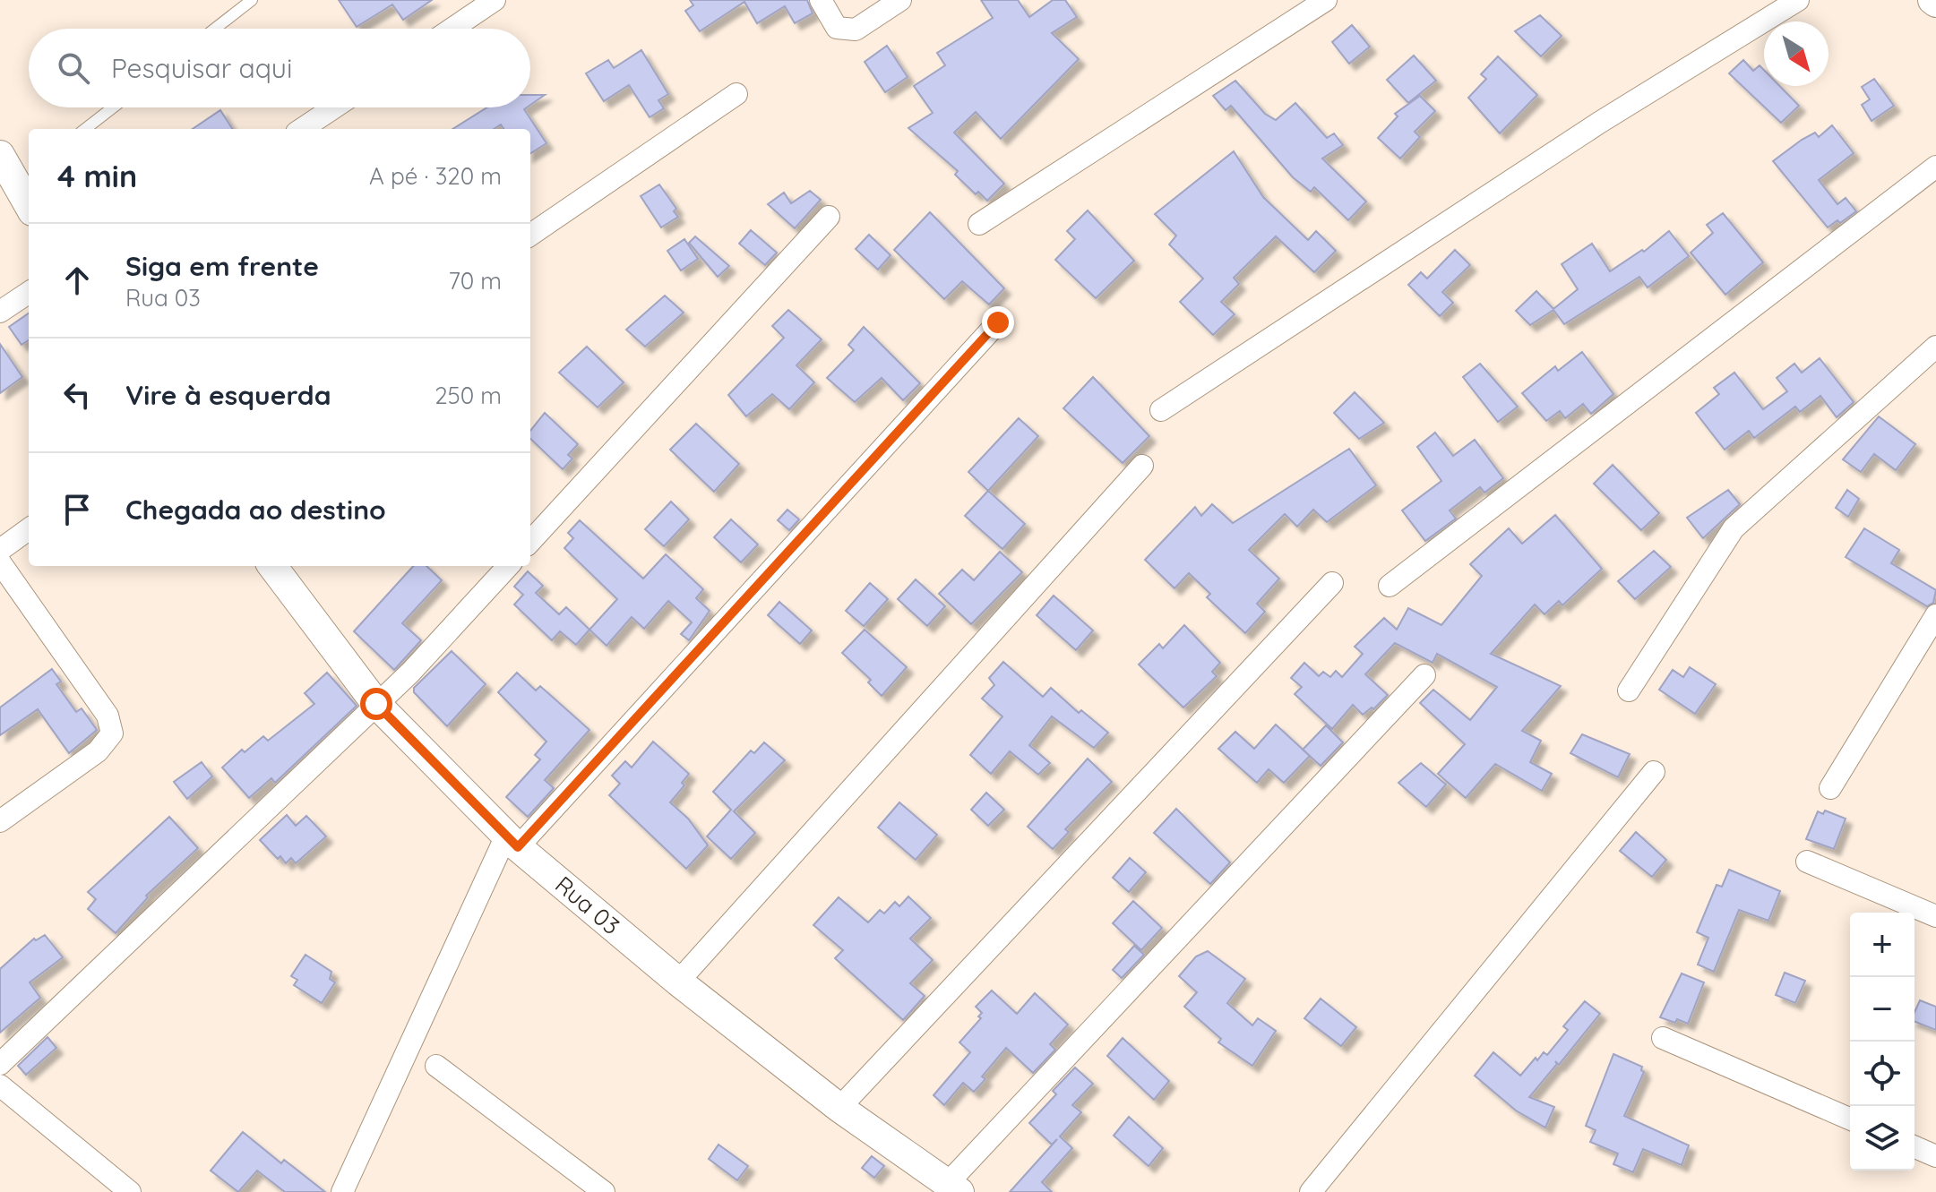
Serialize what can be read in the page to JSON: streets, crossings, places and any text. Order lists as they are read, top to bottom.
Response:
{
  "streets": {
    "street": ["Rua 03"]
  },
  "north": "bottom right",
  "page": {
    "search": "Pesquisar aqui",
    "heading": ["4 min", "A pé · 320 m"],
    "list": [
      ["Siga em frente", "Rua 03", "70 m"],
      ["Vire à esquerda", "250 m"],
      "Chegada ao destino"
    ],
    "map_buttons": ["+", "−"]
  }
}
